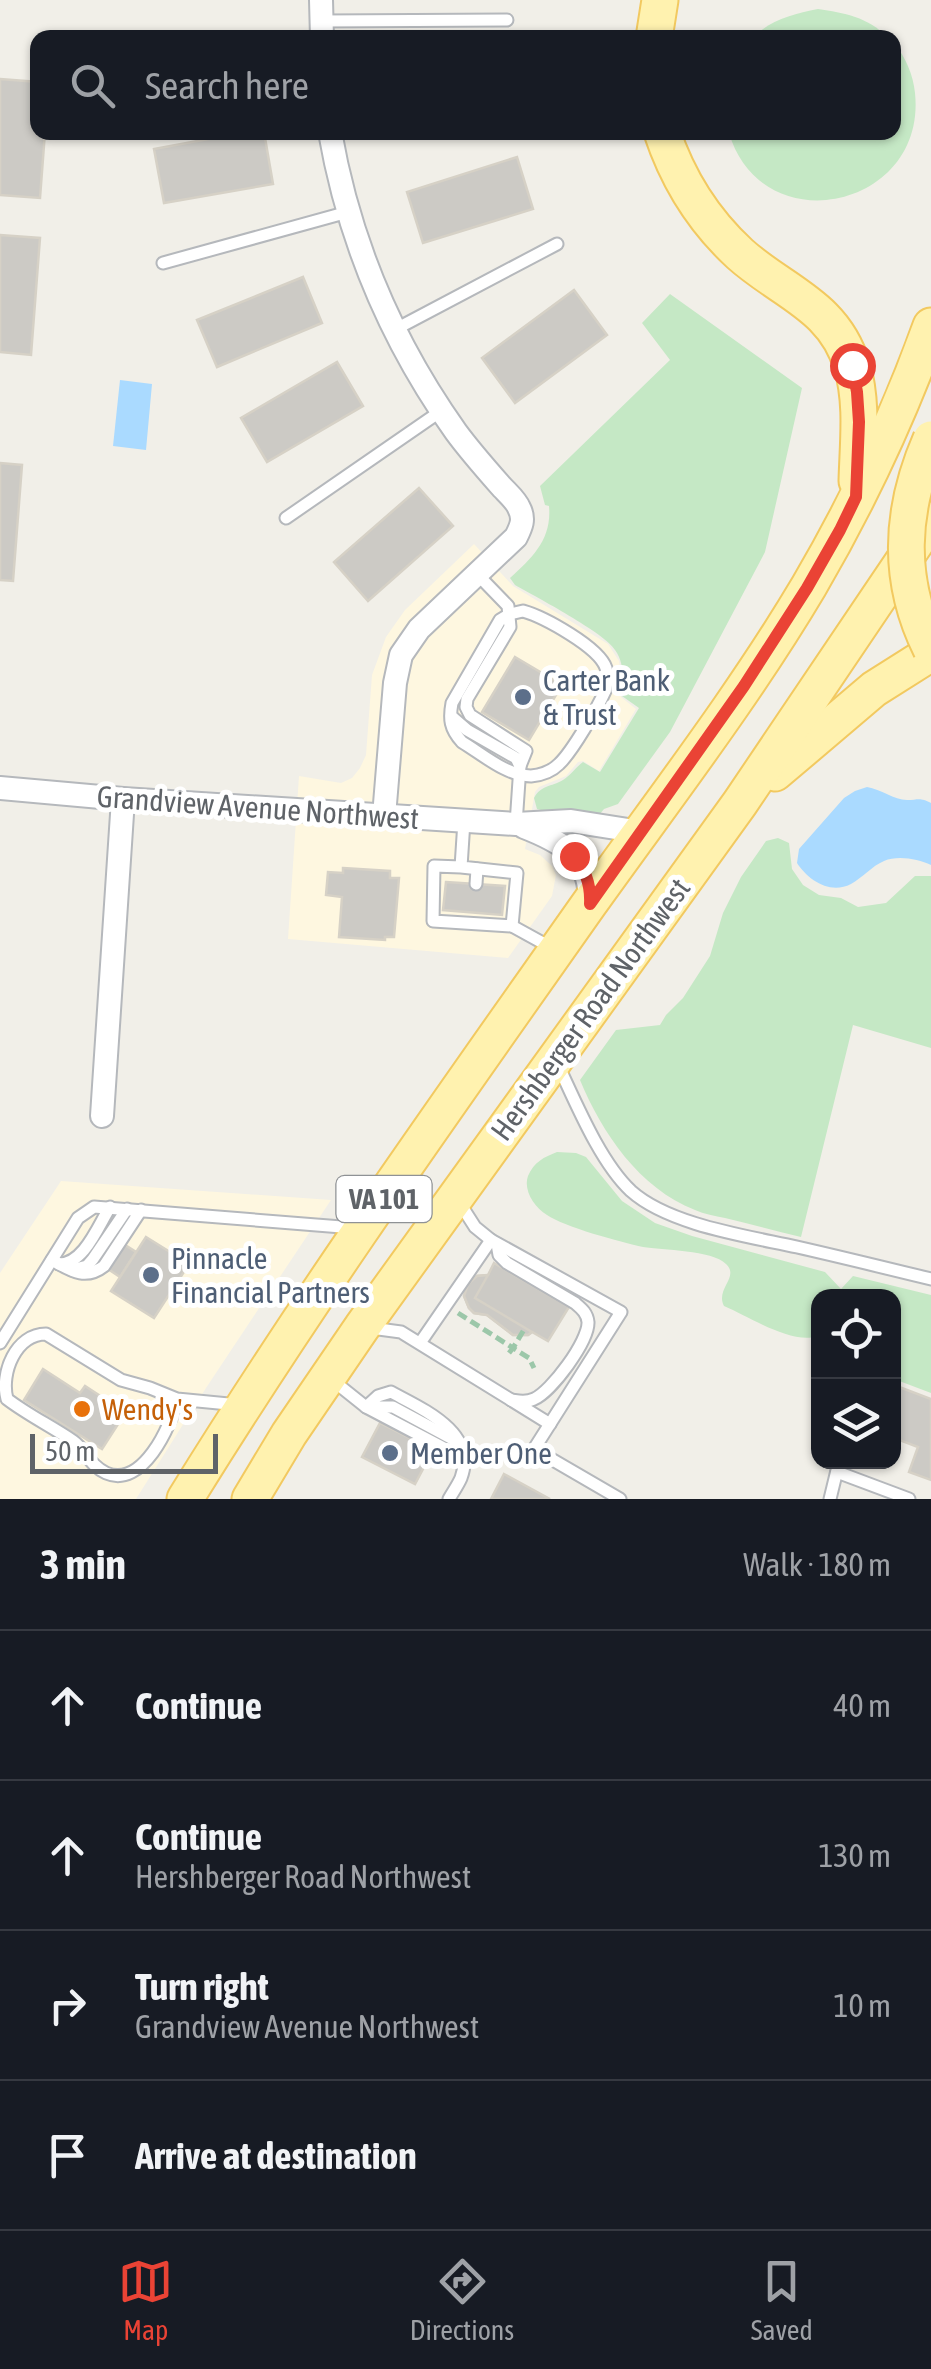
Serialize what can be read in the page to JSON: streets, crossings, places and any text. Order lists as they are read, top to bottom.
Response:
{
  "streets": {
    "main road": ["Hershberger Road Northwest", "VA 101"],
    "street": ["Grandview Avenue Northwest"]
  },
  "crossings": [
    ["Grandview Avenue Northwest", "Hershberger Road Northwest"]
  ],
  "places": [
    "Carter Bank & Trust",
    "Pinnacle Financial Partners",
    "Wendy's",
    "Member One"
  ],
  "scale_bar": "50 m",
  "page": {
    "search": "Search here",
    "scale": "50 m",
    "heading": ["3 min", "Walk · 180 m"],
    "list": [
      ["Continue", "40 m"],
      ["Continue", "Hershberger Road Northwest", "130 m"],
      ["Turn right", "Grandview Avenue Northwest", "10 m"],
      "Arrive at destination"
    ],
    "nav": ["Map", "Directions", "Saved"]
  }
}
